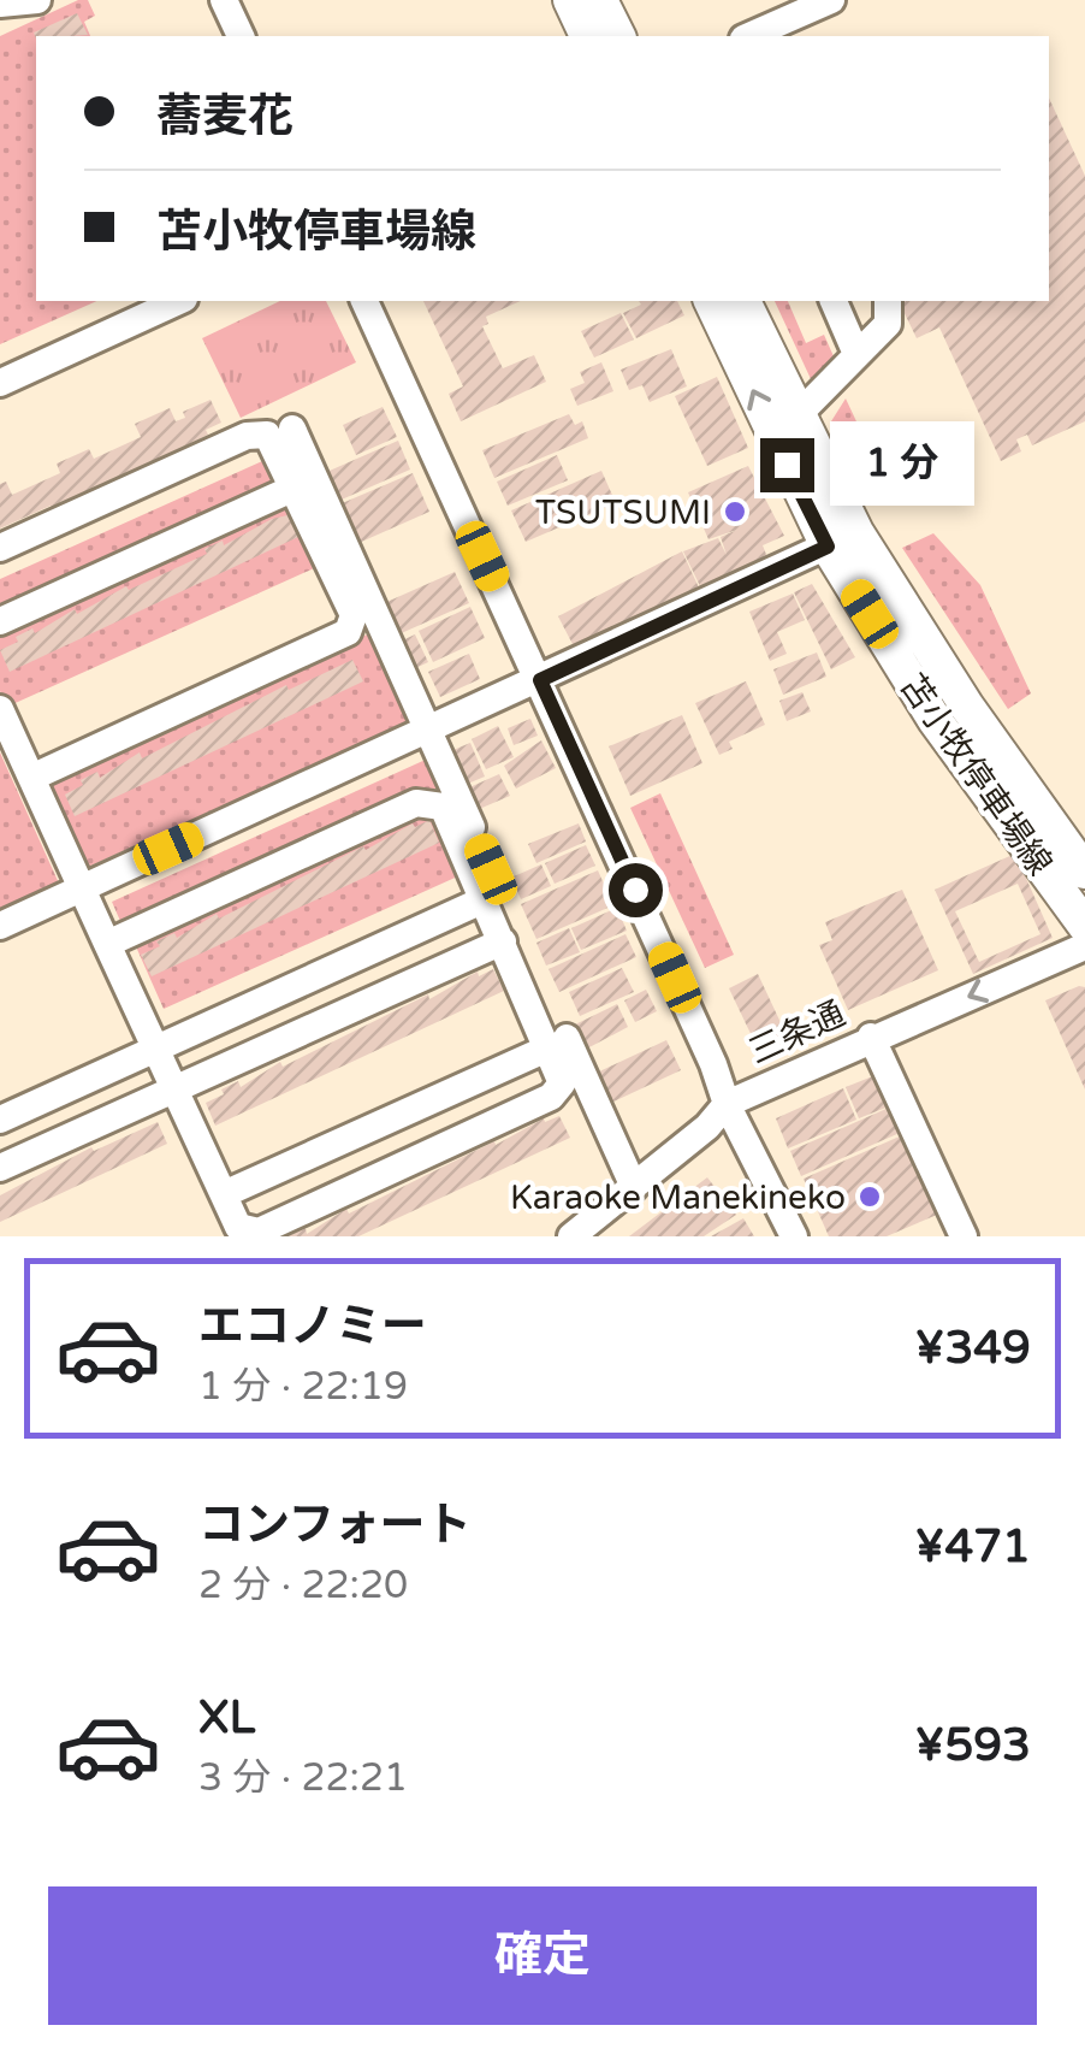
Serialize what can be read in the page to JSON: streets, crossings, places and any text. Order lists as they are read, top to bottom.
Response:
{
  "streets": {
    "main road": ["苫小牧停車場線"],
    "street": ["三条通"]
  },
  "one_way": ["三条通"],
  "places": ["TSUTSUMI", "Karaoke Manekineko"],
  "page": {
    "banner": ["蕎麦花", "苫小牧停車場線"],
    "bubble": "1 分",
    "list": [
      {
        "name": "エコノミー",
        "note": "1 分 · 22:19",
        "value": "¥349"
      },
      {
        "name": "コンフォート",
        "note": "2 分 · 22:20",
        "value": "¥471"
      },
      {
        "name": "XL",
        "note": "3 分 · 22:21",
        "value": "¥593"
      }
    ],
    "buttons": "確定"
  }
}
